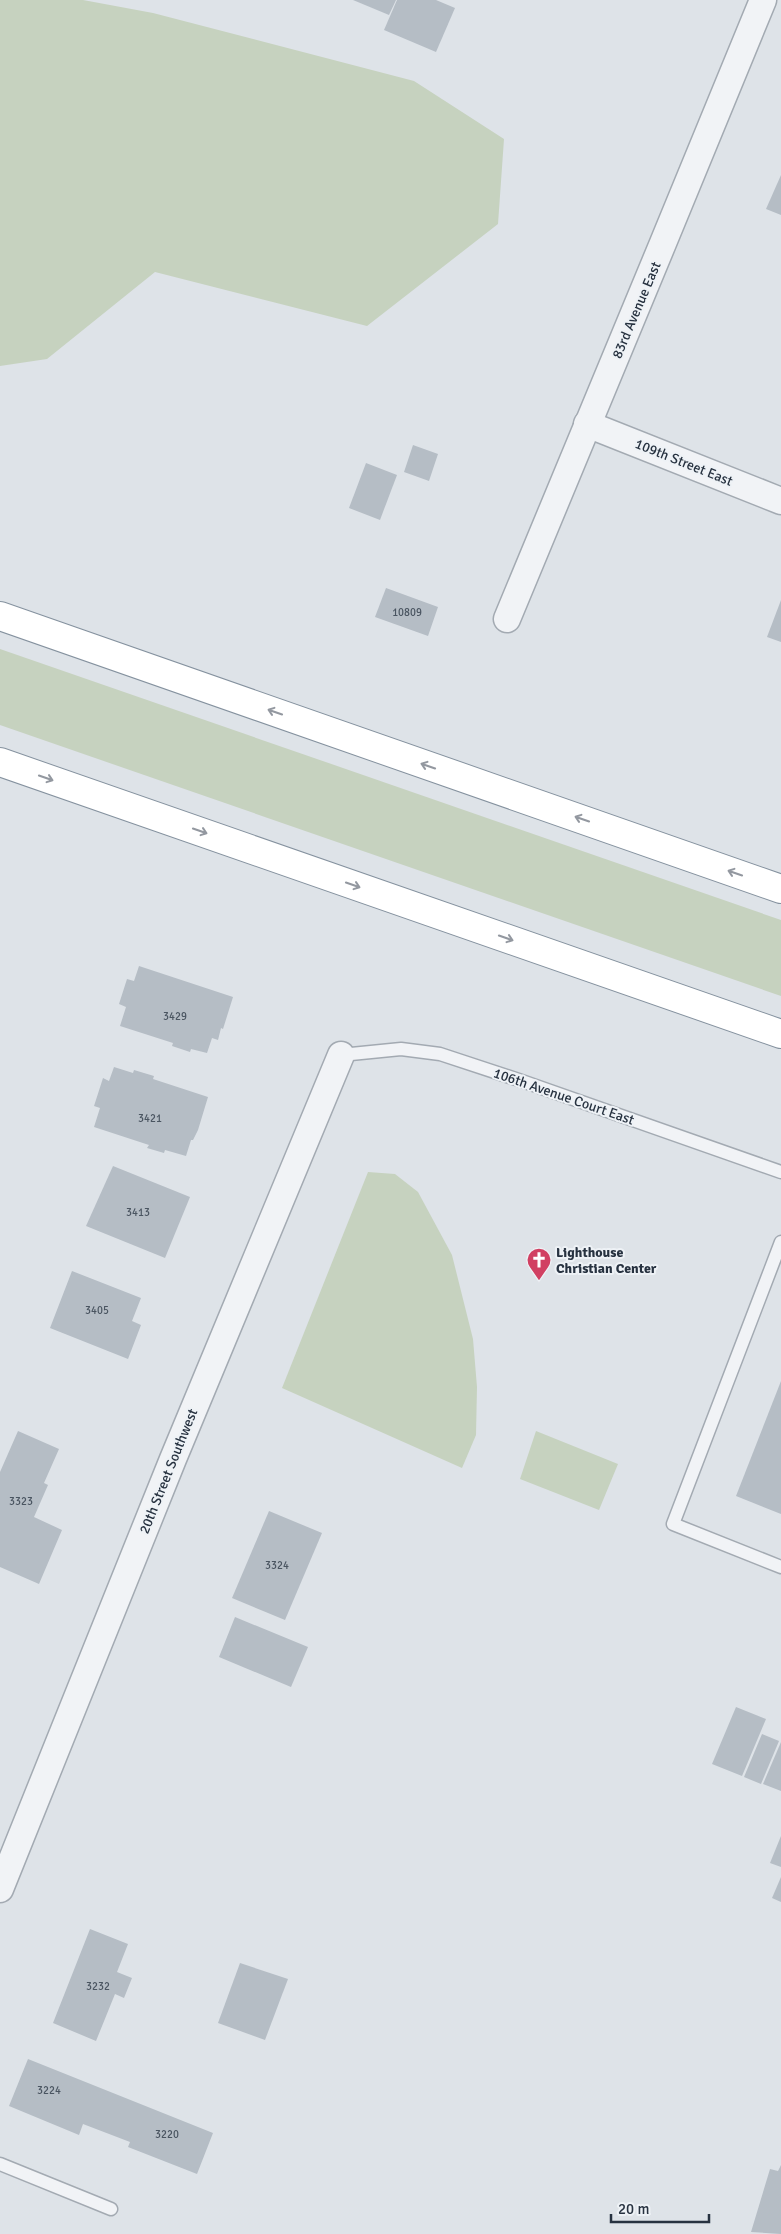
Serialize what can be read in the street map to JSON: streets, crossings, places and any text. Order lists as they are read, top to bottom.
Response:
{
  "streets": {
    "street": ["83rd Avenue East", "109th Street East", "20th Street Southwest"],
    "lane": ["106th Avenue Court East"]
  },
  "crossings": [
    ["83rd Avenue East", "109th Street East"],
    ["106th Avenue Court East", "20th Street Southwest"]
  ],
  "places": {
    "church": ["Lighthouse Christian Center"]
  },
  "house_numbers": [
    "10809",
    "3429",
    "3421",
    "3413",
    "3405",
    "3323",
    "3324",
    "3232",
    "3224",
    "3220"
  ],
  "scale_bar": "20 m"
}
